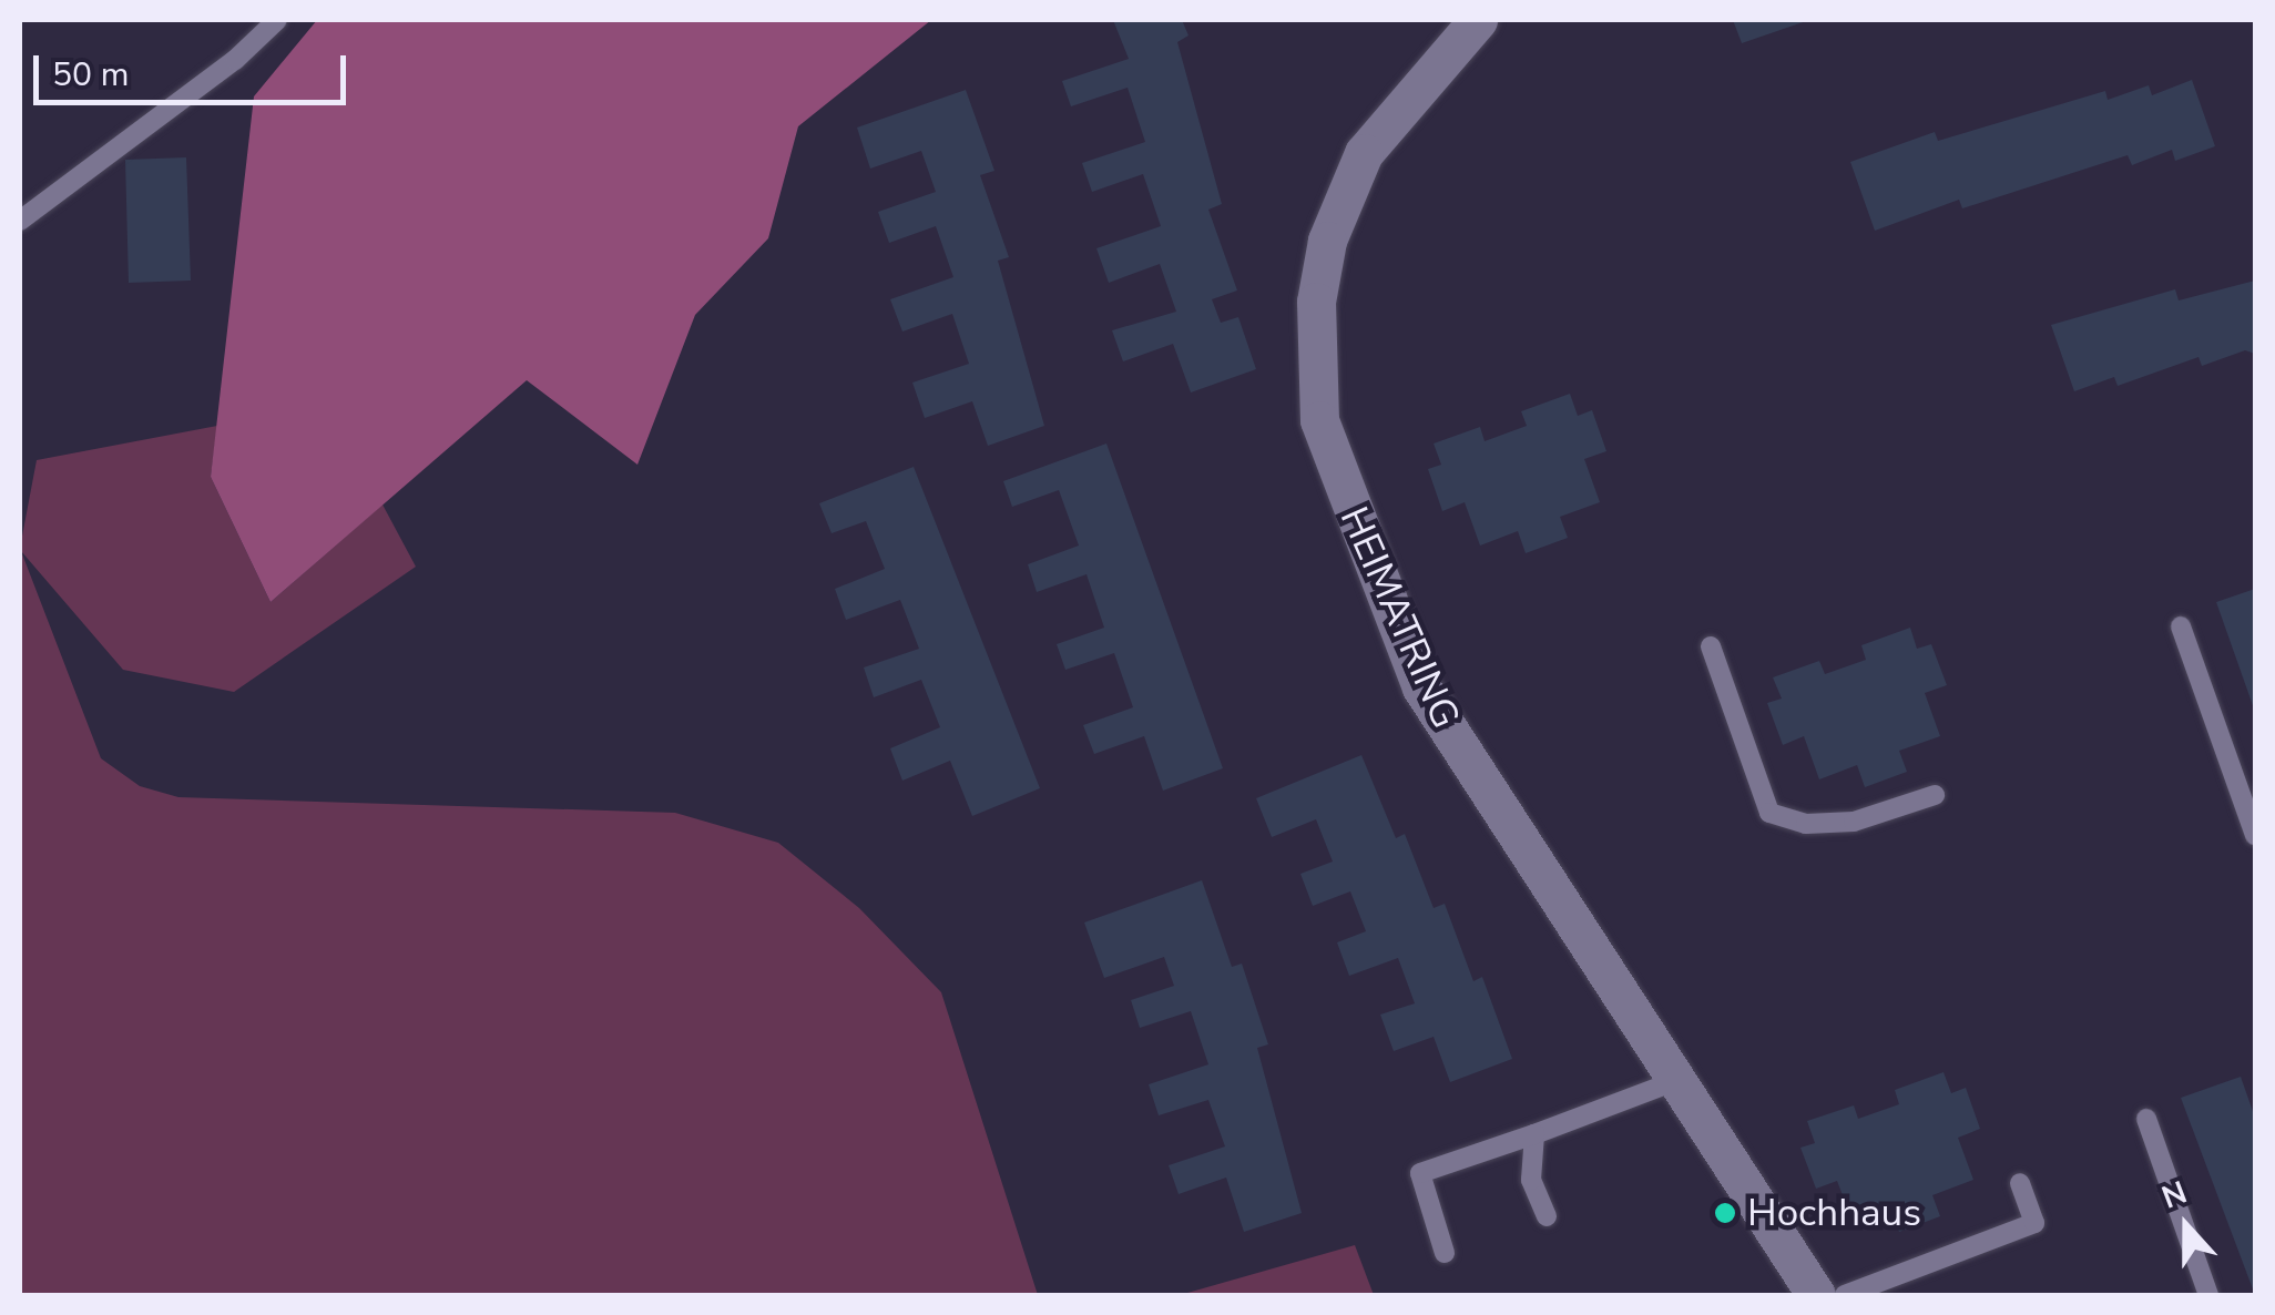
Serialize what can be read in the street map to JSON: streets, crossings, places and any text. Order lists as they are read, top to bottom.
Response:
{
  "streets": {
    "street": ["HEIMATRING"]
  },
  "places": ["Hochhaus"],
  "scale_bar": "50 m",
  "north": "top"
}
